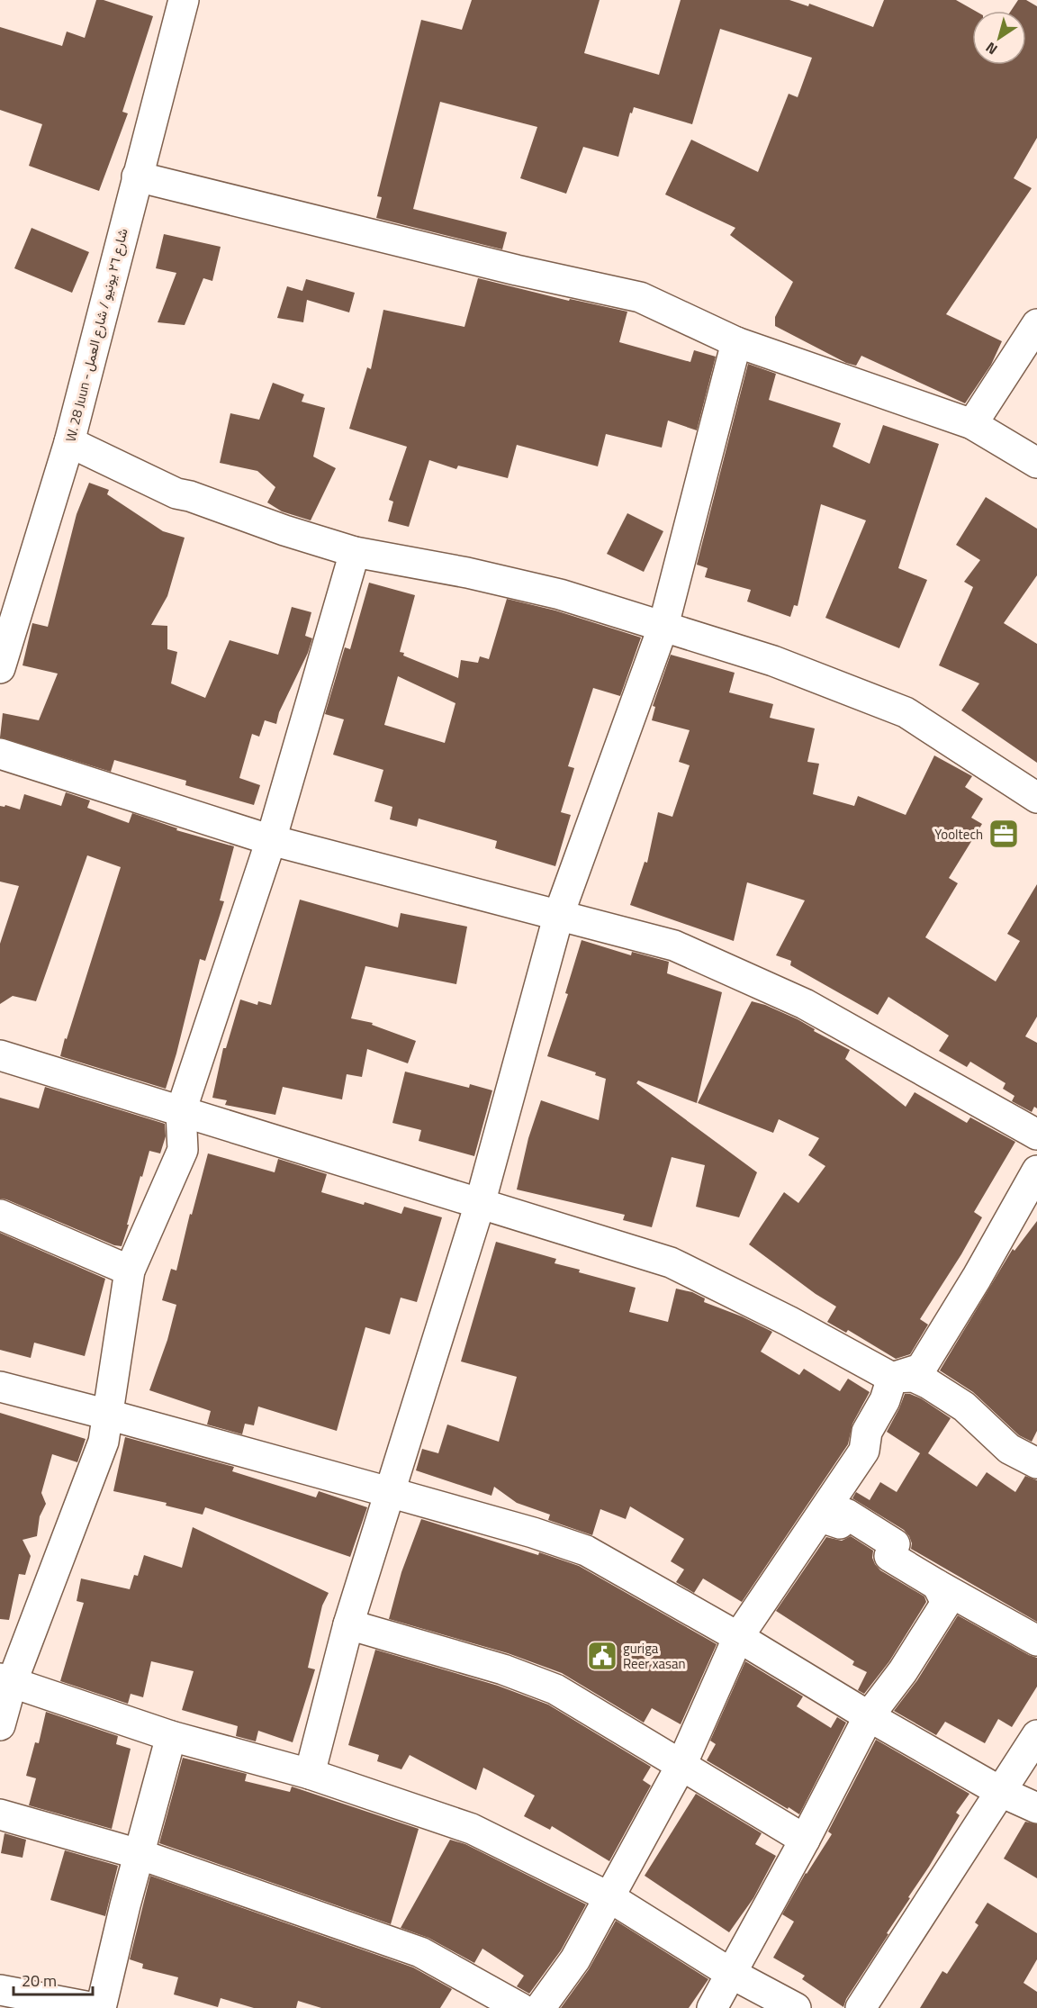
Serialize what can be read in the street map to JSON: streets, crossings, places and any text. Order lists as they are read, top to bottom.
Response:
{
  "streets": {
    "street": ["W. 28 Juun - شارع ٢٦ يونيو / شارع العمل"]
  },
  "places": {
    "office": ["Yooltech"],
    "public building": ["guriga Reer xasan"]
  },
  "scale_bar": "20 m",
  "north": "bottom left"
}
